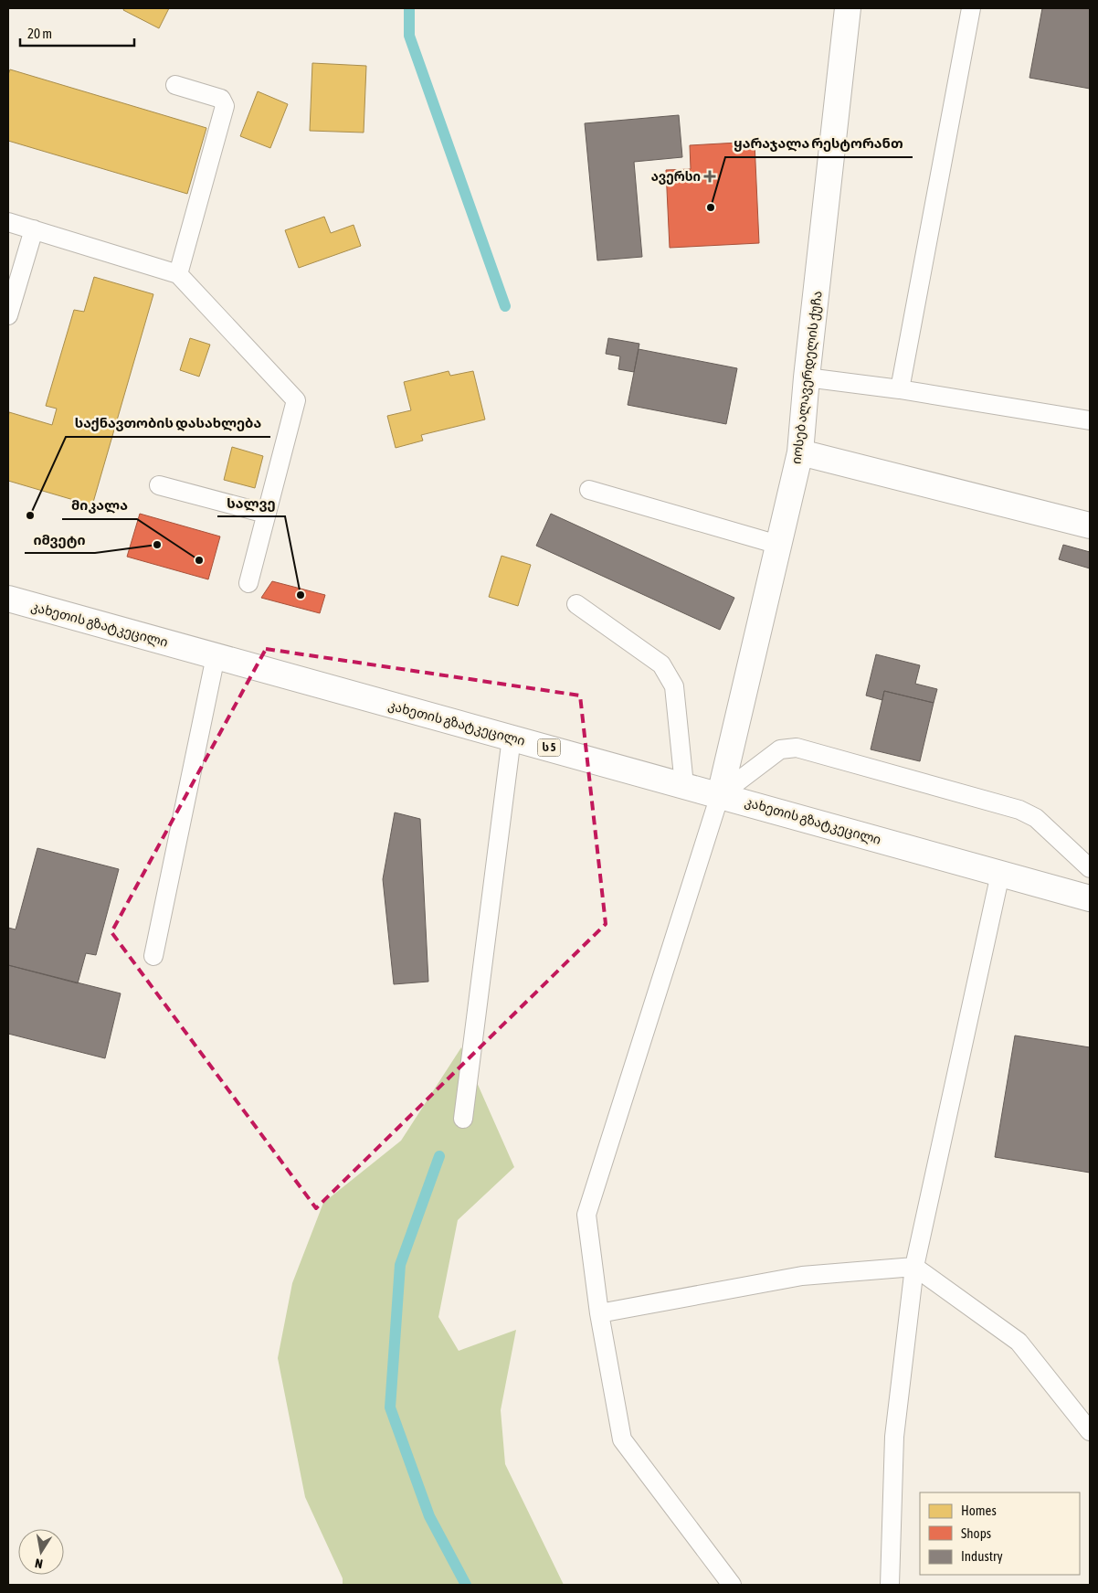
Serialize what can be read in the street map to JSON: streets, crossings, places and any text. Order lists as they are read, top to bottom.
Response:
{
  "streets": {
    "main road": ["იოსებ ალავერდელის ქუჩა", "კახეთის გზატკეცილი", "ს 5"]
  },
  "crossings": [
    ["იოსებ ალავერდელის ქუჩა", "კახეთის გზატკეცილი"]
  ],
  "places": {
    "health": ["ავერსი"],
    "other": [
      "ყარაჯალა რესტორანთ",
      "საქნავთობის დასახლება",
      "იმვეტი",
      "მიკალა",
      "სალვე"
    ]
  },
  "legend": ["Homes", "Shops", "Industry"],
  "scale_bar": "20 m",
  "north": "bottom"
}
